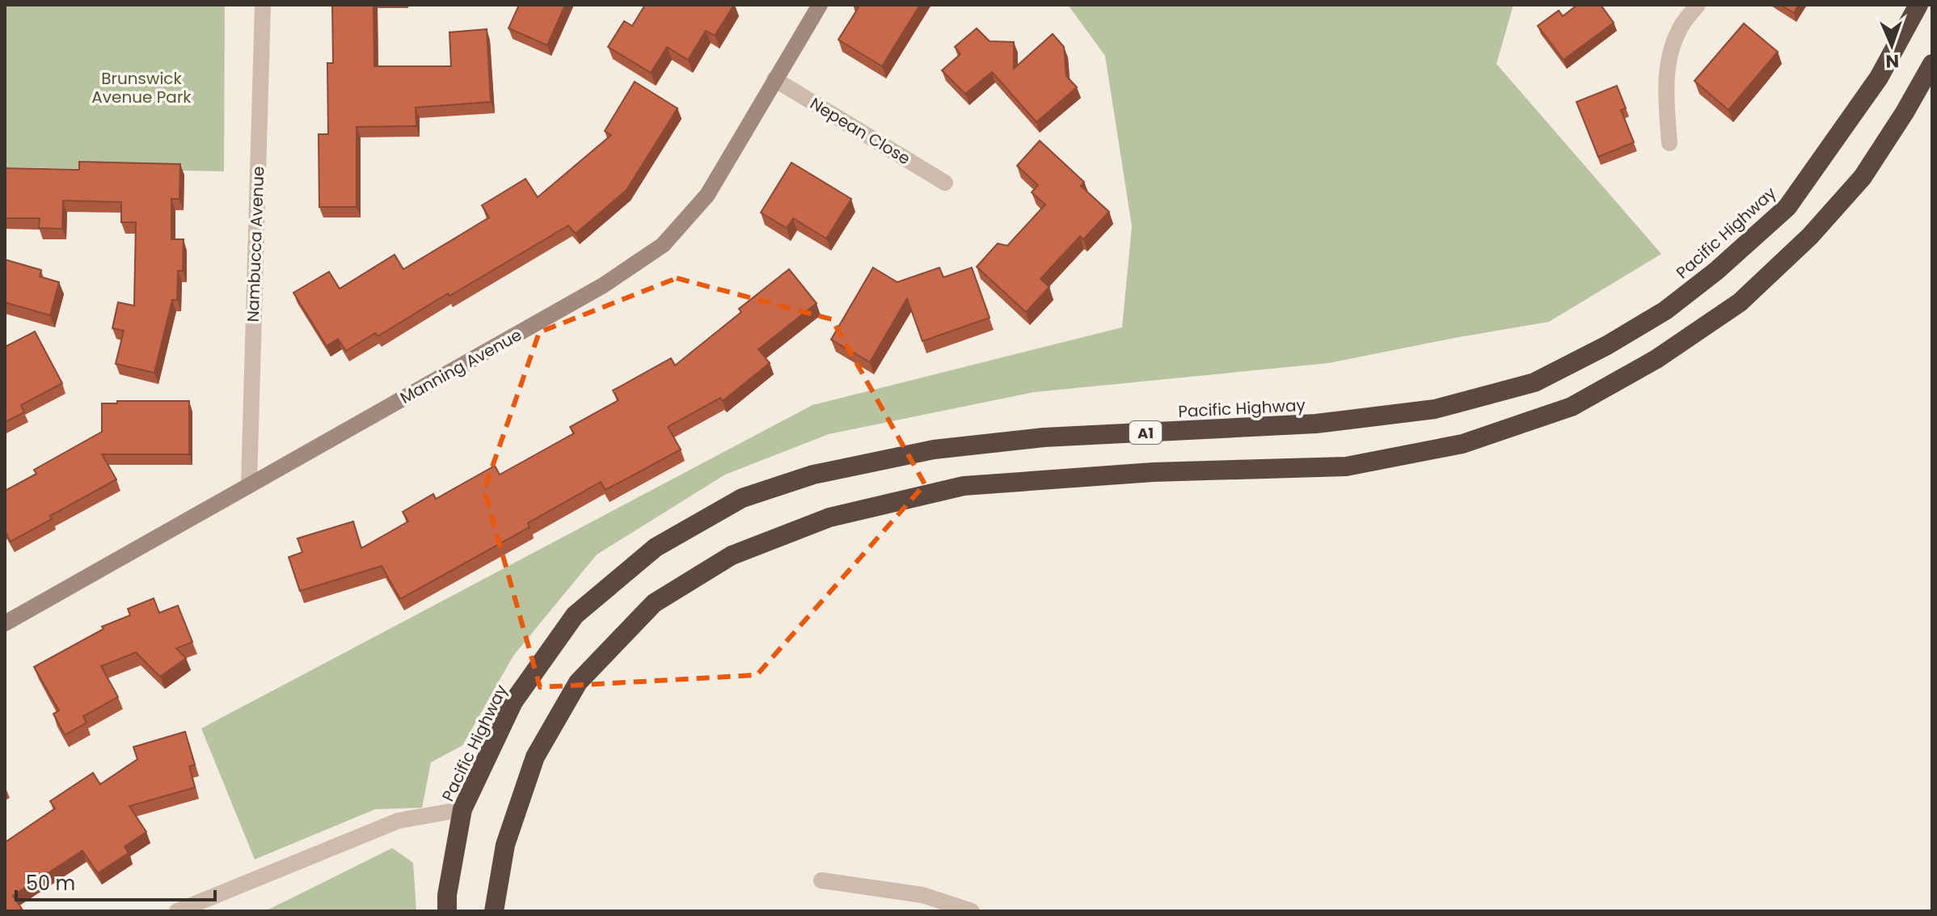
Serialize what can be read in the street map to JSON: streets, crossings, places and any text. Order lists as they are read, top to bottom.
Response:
{
  "streets": {
    "highway": ["Pacific Highway", "A1"],
    "street": ["Nepean Close", "Nambucca Avenue", "Manning Avenue"]
  },
  "crossings": [
    ["Nepean Close", "Manning Avenue"],
    ["Nambucca Avenue", "Manning Avenue"]
  ],
  "parks": ["Brunswick Avenue Park"],
  "scale_bar": "50 m",
  "north": "bottom"
}
